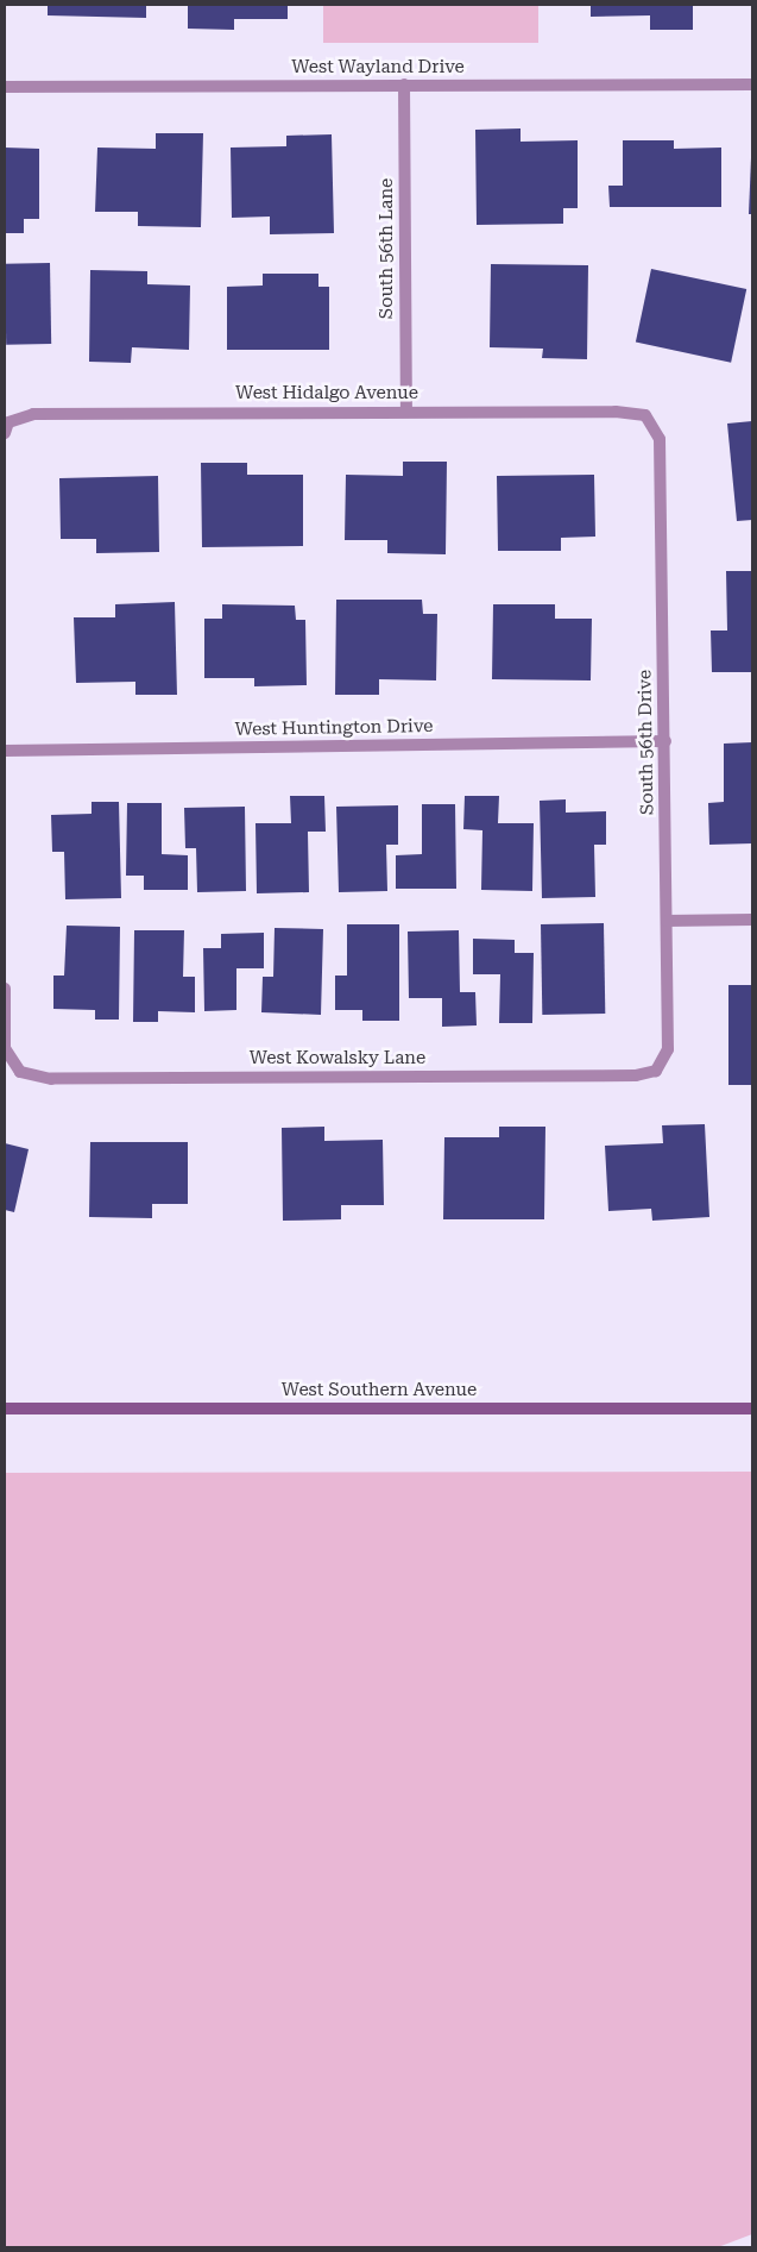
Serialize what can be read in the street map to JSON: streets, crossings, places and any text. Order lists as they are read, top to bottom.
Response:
{
  "streets": {
    "main road": ["West Southern Avenue"],
    "street": [
      "West Wayland Drive",
      "South 56th Lane",
      "West Hidalgo Avenue",
      "West Huntington Drive",
      "South 56th Drive",
      "West Kowalsky Lane"
    ]
  },
  "crossings": [
    ["West Wayland Drive", "South 56th Lane"],
    ["South 56th Lane", "West Hidalgo Avenue"],
    ["West Hidalgo Avenue", "South 56th Drive"],
    ["West Huntington Drive", "South 56th Drive"],
    ["South 56th Drive", "West Kowalsky Lane"]
  ]
}
